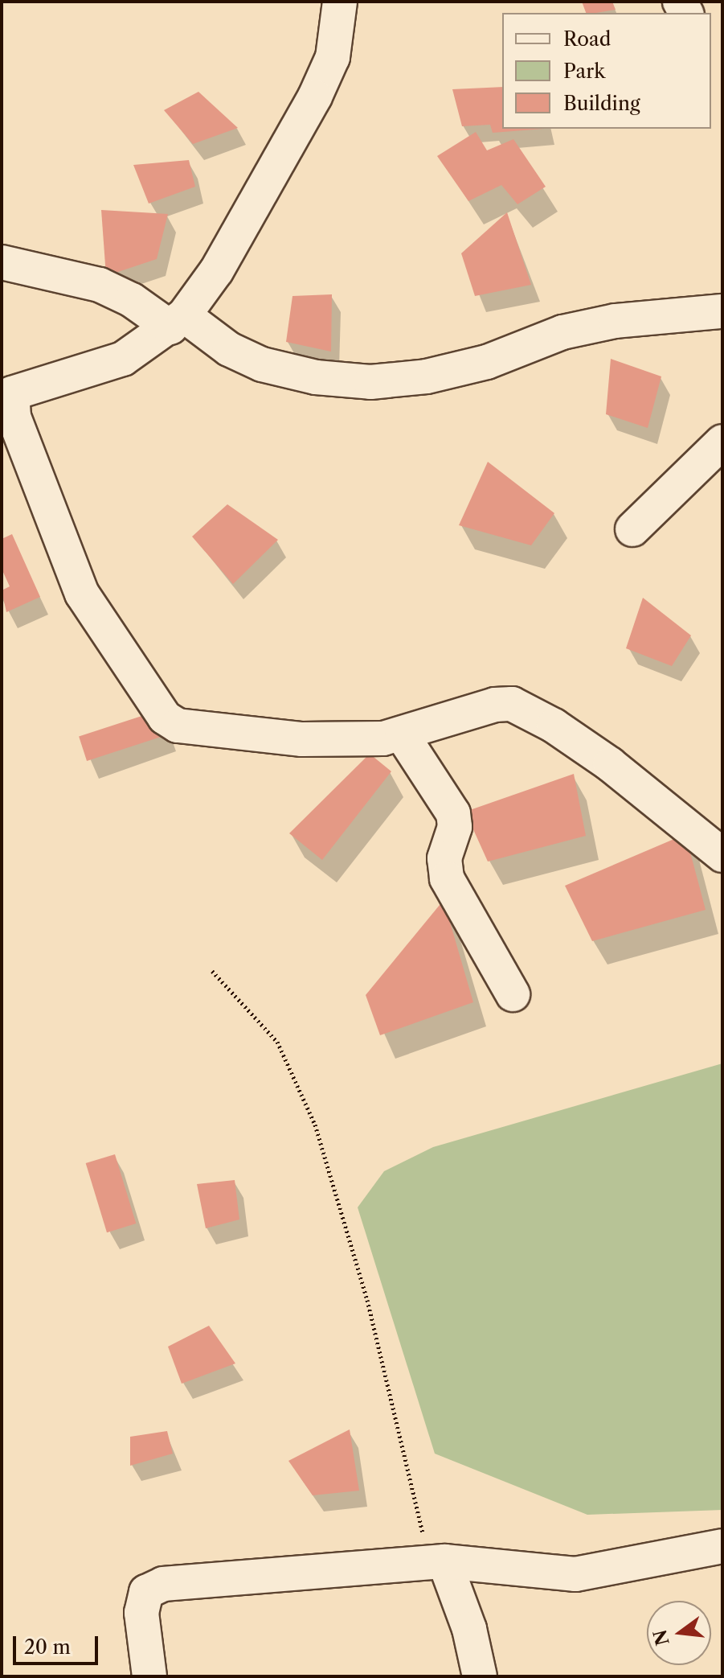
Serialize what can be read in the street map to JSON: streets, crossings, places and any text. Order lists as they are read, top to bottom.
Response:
{
  "legend": ["Road", "Park", "Building"],
  "scale_bar": "20 m",
  "north": "left"
}
